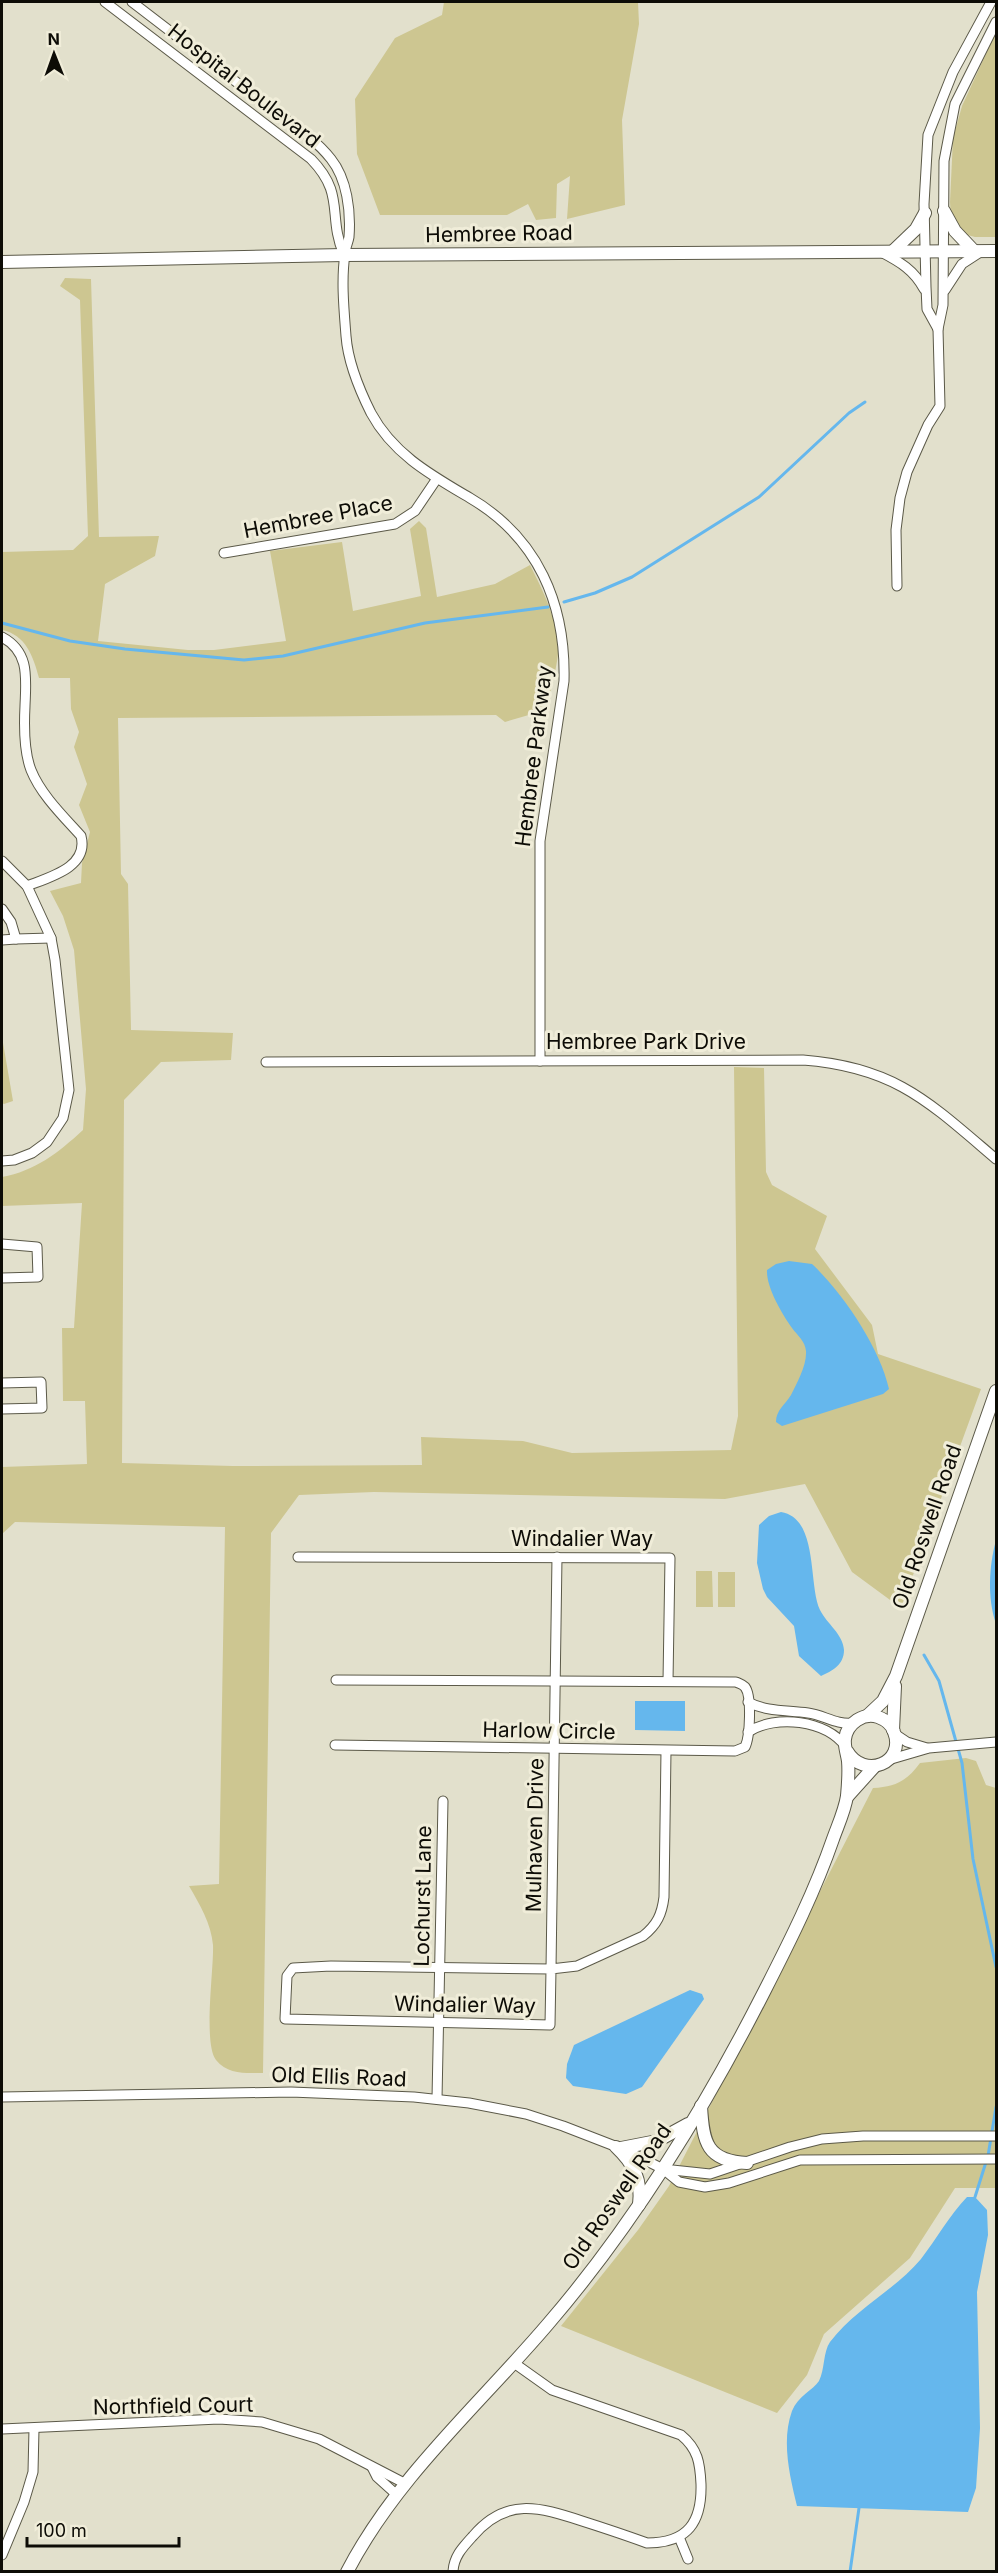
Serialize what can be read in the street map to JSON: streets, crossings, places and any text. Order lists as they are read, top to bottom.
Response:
{
  "streets": {
    "street": [
      "Hospital Boulevard",
      "Hembree Road",
      "Hembree Place",
      "Hembree Parkway",
      "Hembree Park Drive",
      "Old Roswell Road",
      "Windalier Way",
      "Harlow Circle",
      "Mulhaven Drive",
      "Lochurst Lane",
      "Old Ellis Road",
      "Northfield Court"
    ]
  },
  "crossings": [
    ["Hospital Boulevard", "Hembree Road"],
    ["Hospital Boulevard", "Hembree Parkway"],
    ["Hembree Road", "Hembree Parkway"],
    ["Hembree Place", "Hembree Parkway"],
    ["Hembree Parkway", "Hembree Park Drive"],
    ["Old Roswell Road", "Old Ellis Road"],
    ["Old Roswell Road", "Northfield Court"],
    ["Windalier Way", "Harlow Circle"],
    ["Windalier Way", "Mulhaven Drive"],
    ["Windalier Way", "Lochurst Lane"],
    ["Harlow Circle", "Mulhaven Drive"],
    ["Lochurst Lane", "Old Ellis Road"]
  ],
  "scale_bar": "100 m",
  "north": "top"
}
